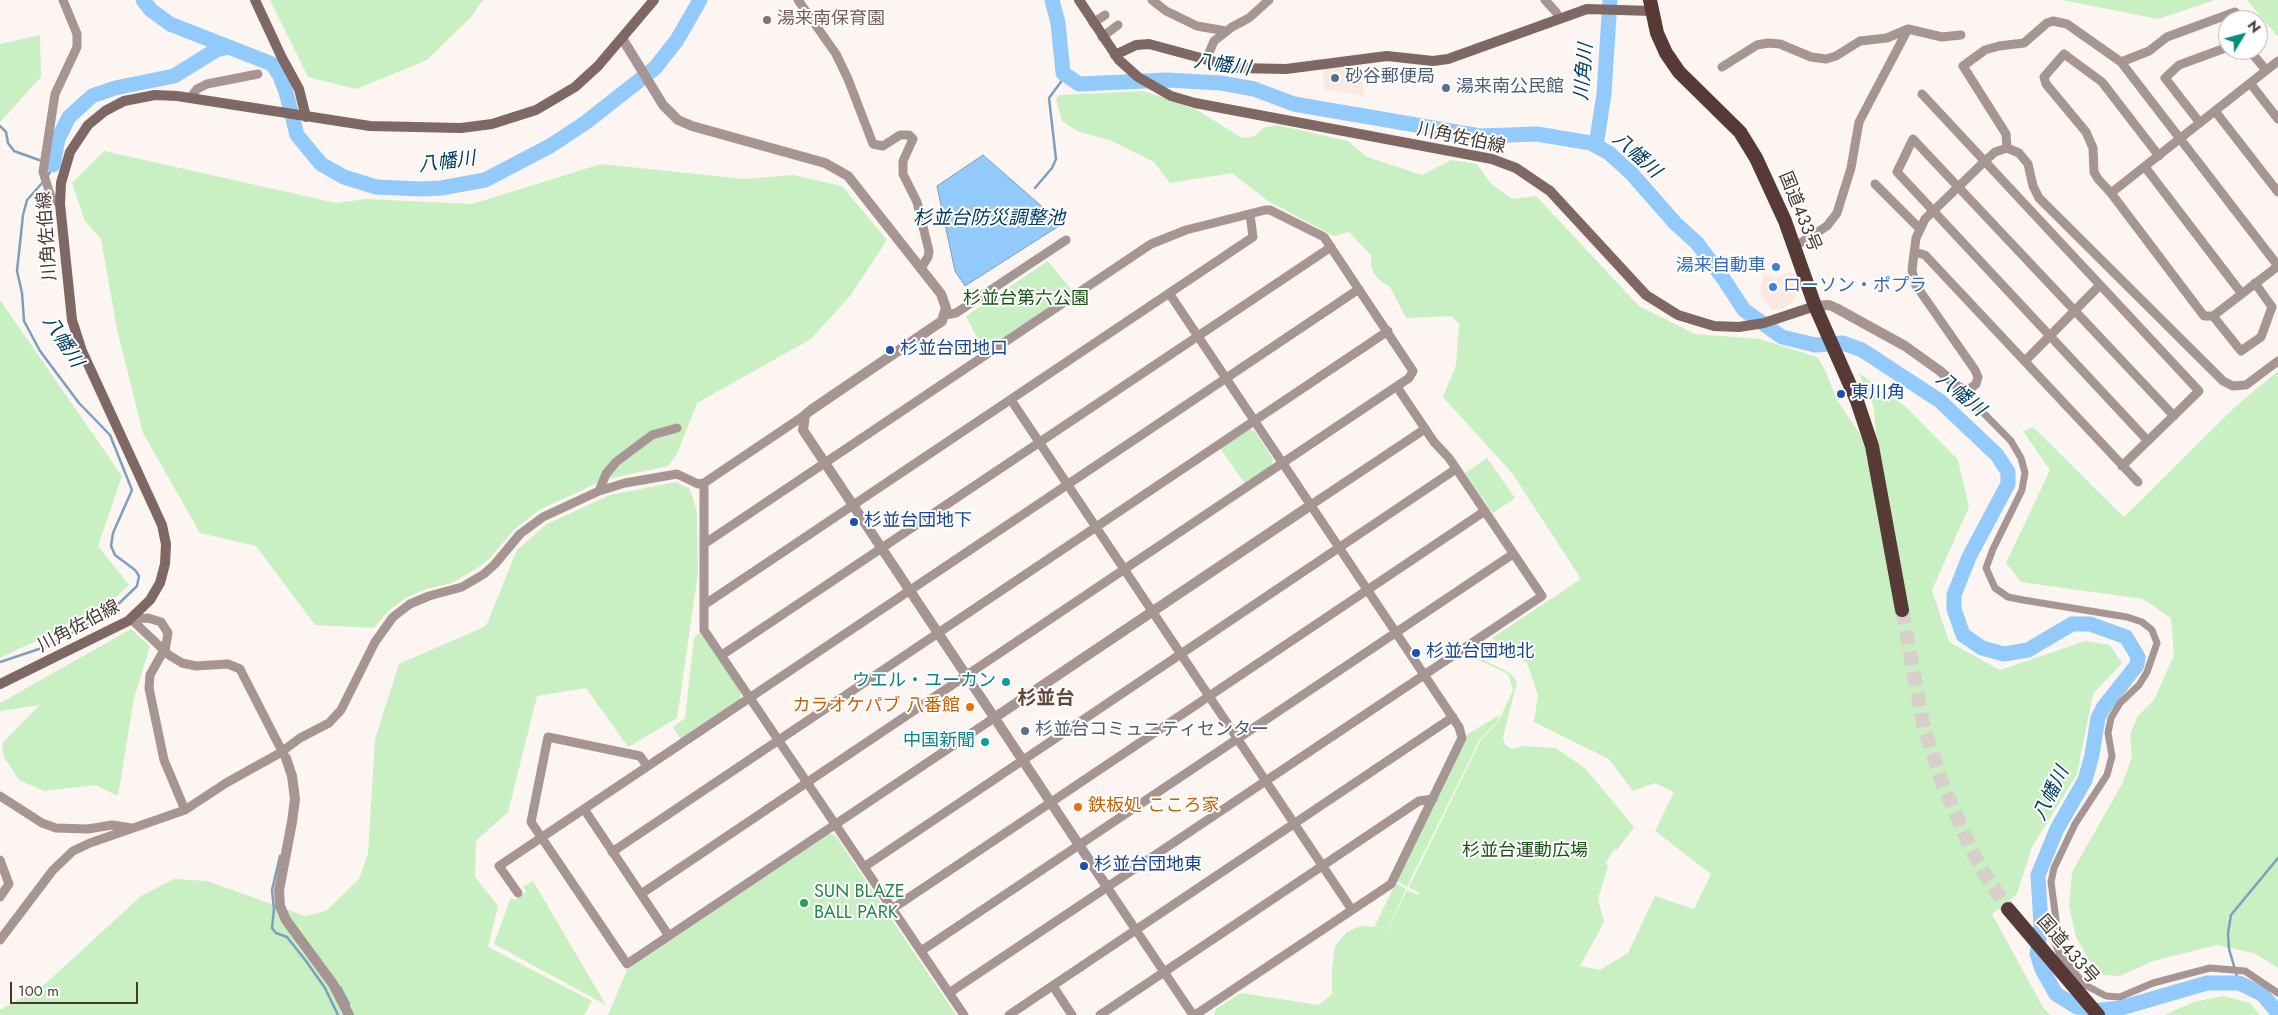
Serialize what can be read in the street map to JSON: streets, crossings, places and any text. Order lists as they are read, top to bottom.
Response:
{
  "streets": {
    "highway": ["国道433号"],
    "main road": ["川角佐伯線"]
  },
  "crossings": [
    ["川角佐伯線", "国道433号"]
  ],
  "districts": ["杉並台"],
  "water": ["八幡川", "川角川", "杉並台防災調整池"],
  "parks": ["杉並台第六公園", "杉並台運動広場"],
  "places": [
    "湯来南保育園",
    "砂谷郵便局",
    "湯来南公民館",
    "湯来自動車",
    "ローソン・ポプラ",
    "杉並台団地口",
    "東川角",
    "杉並台団地下",
    "杉並台団地北",
    "ウエル・ユーカン",
    "カラオケパブ 八番館",
    "杉並台コミュニティセンター",
    "中国新聞",
    "鉄板処 こころ家",
    "杉並台団地東",
    "SUN BLAZE BALL PARK"
  ],
  "scale_bar": "100 m",
  "north": "top right"
}
